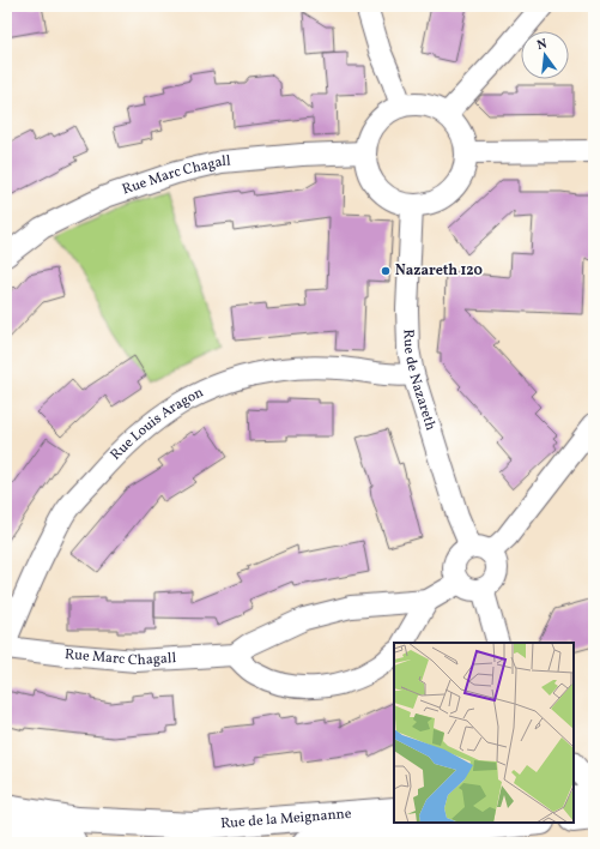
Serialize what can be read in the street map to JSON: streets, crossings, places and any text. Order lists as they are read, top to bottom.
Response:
{
  "streets": {
    "street": [
      "Rue Marc Chagall",
      "Rue de Nazareth",
      "Rue Louis Aragon",
      "Rue de la Meignanne"
    ]
  },
  "crossings": [
    ["Rue Marc Chagall", "Rue de Nazareth"],
    ["Rue de Nazareth", "Rue Louis Aragon"]
  ],
  "places": ["Nazareth 120"],
  "north": "top"
}
